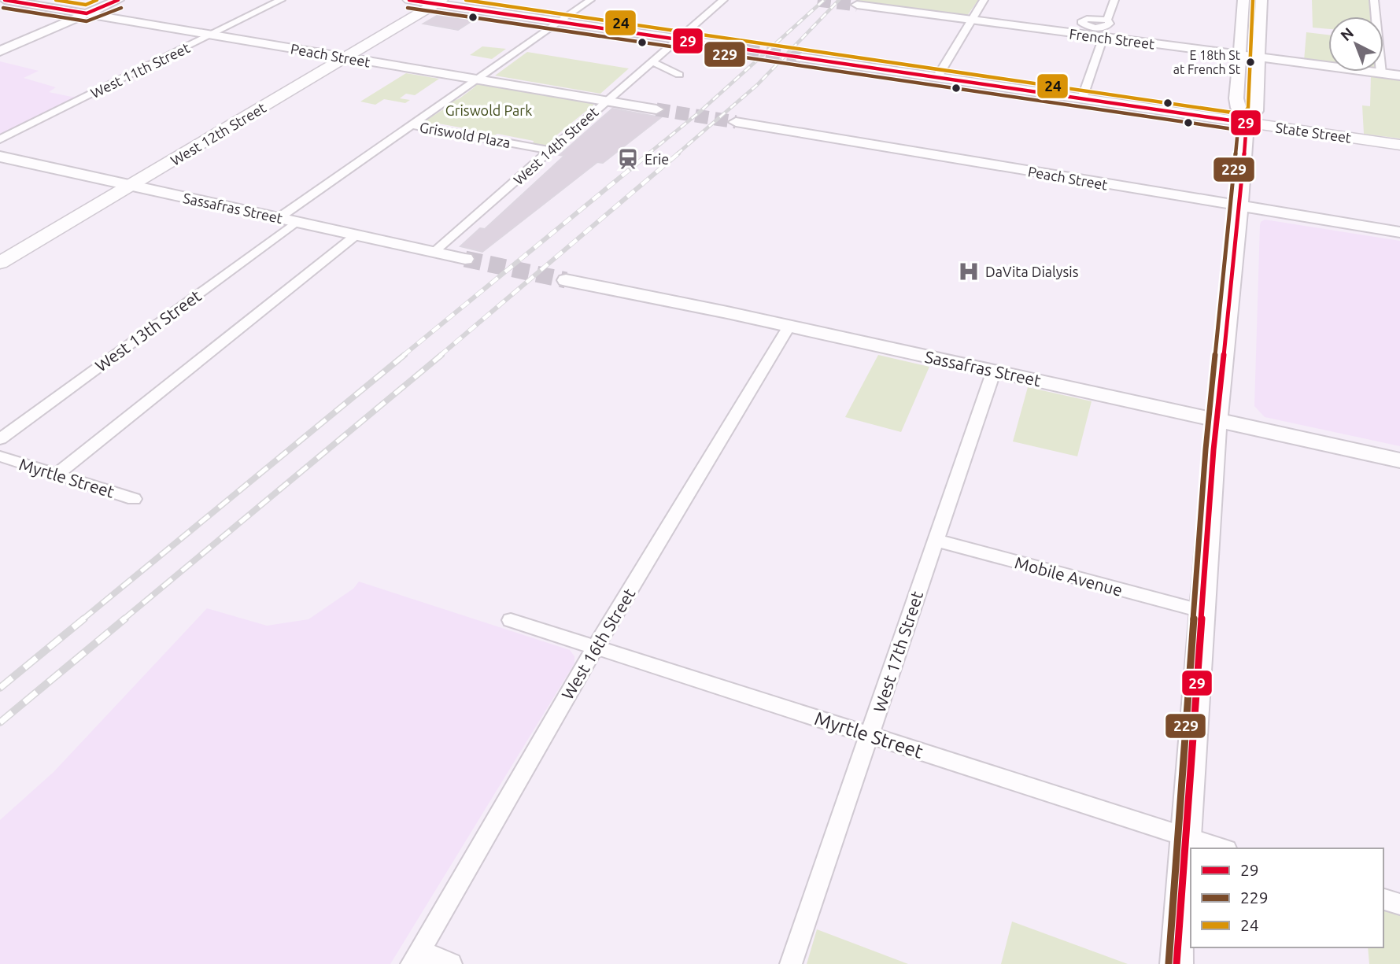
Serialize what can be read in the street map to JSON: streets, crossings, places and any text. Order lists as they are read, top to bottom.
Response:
{
  "streets": {
    "main road": [
      "French Street",
      "Peach Street",
      "State Street",
      "West 12th Street",
      "Sassafras Street"
    ],
    "street": [
      "West 11th Street",
      "Griswold Plaza",
      "West 14th Street",
      "West 13th Street",
      "Myrtle Street",
      "Mobile Avenue",
      "West 16th Street",
      "West 17th Street"
    ]
  },
  "crossings": [
    ["Peach Street", "West 11th Street"],
    ["Peach Street", "West 12th Street"],
    ["Peach Street", "West 14th Street"],
    ["West 12th Street", "Sassafras Street"],
    ["Griswold Plaza", "West 14th Street"],
    ["West 14th Street", "Sassafras Street"],
    ["Sassafras Street", "West 13th Street"],
    ["Sassafras Street", "West 16th Street"],
    ["Sassafras Street", "West 17th Street"],
    ["Myrtle Street", "West 16th Street"],
    ["Myrtle Street", "West 17th Street"],
    ["Mobile Avenue", "West 17th Street"]
  ],
  "parks": ["Griswold Park"],
  "places": {
    "other": ["E 18th St at French St"],
    "station": ["Erie"],
    "hospital": ["DaVita Dialysis"]
  },
  "lines": ["transit line 29", "transit line 24", "transit line 229"],
  "legend": ["29", "229", "24"],
  "north": "top left"
}
